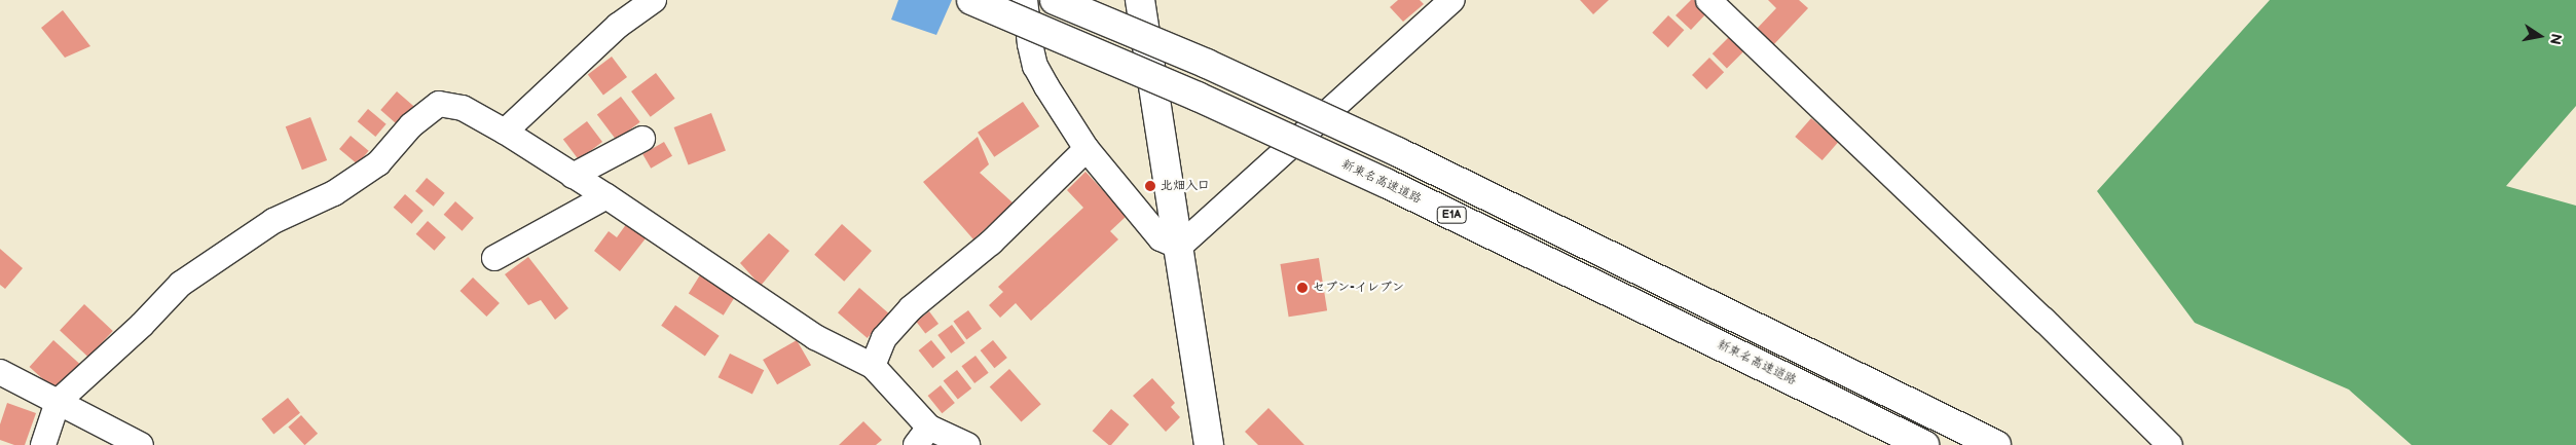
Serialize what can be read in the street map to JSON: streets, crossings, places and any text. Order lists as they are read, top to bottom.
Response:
{
  "streets": {
    "main road": ["新東名高速道路", "E1A"]
  },
  "places": ["北畑入口", "セブン-イレブン"],
  "north": "right"
}
